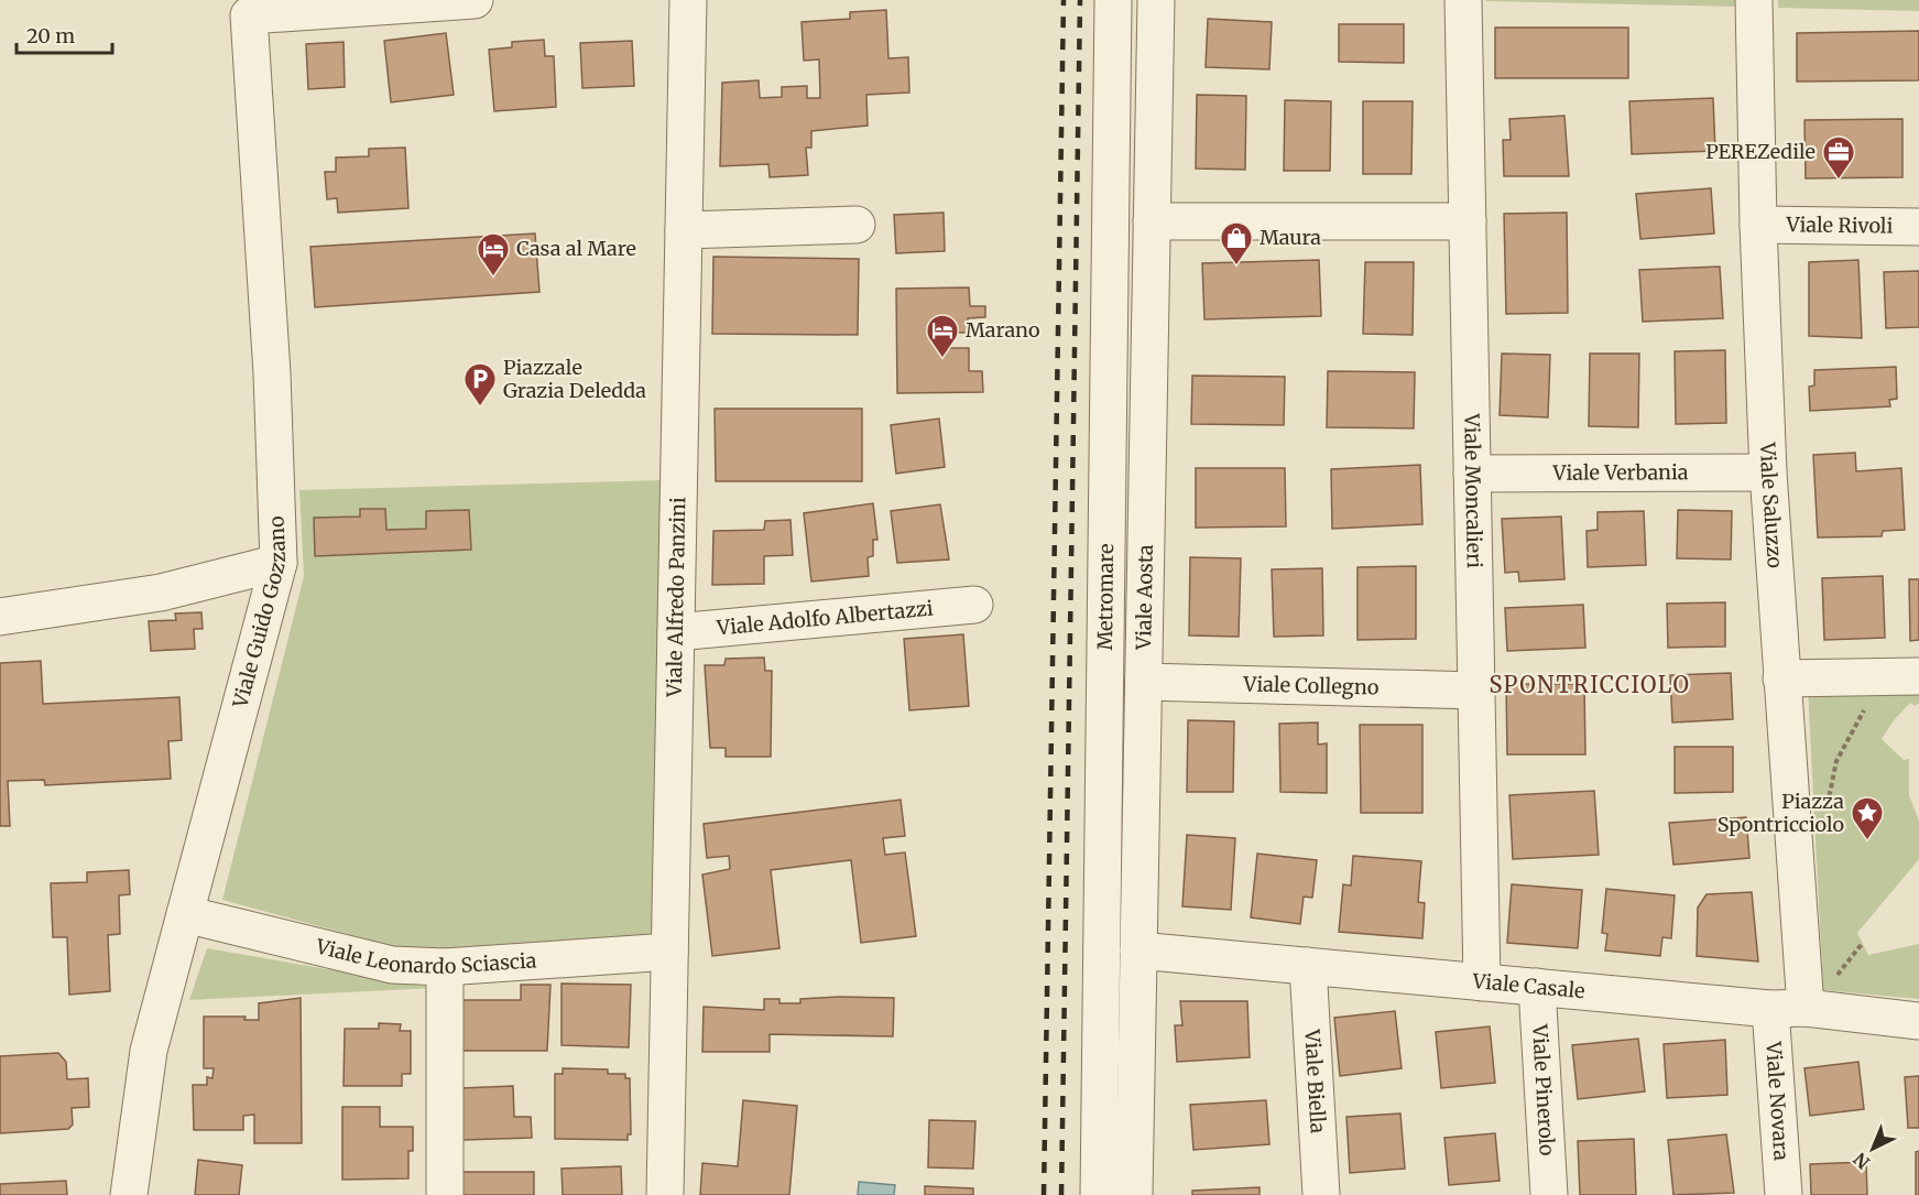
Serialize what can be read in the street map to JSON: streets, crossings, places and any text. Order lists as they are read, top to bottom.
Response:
{
  "streets": {
    "street": [
      "Viale Rivoli",
      "Viale Verbania",
      "Viale Moncalieri",
      "Viale Saluzzo",
      "Viale Alfredo Panzini",
      "Metromare",
      "Viale Aosta",
      "Viale Guido Gozzano",
      "Viale Adolfo Albertazzi",
      "Viale Collegno",
      "Viale Leonardo Sciascia",
      "Viale Casale",
      "Viale Biella",
      "Viale Pinerolo",
      "Viale Novara"
    ]
  },
  "crossings": [
    ["Viale Rivoli", "Viale Saluzzo"],
    ["Viale Verbania", "Viale Moncalieri"],
    ["Viale Verbania", "Viale Saluzzo"],
    ["Viale Moncalieri", "Viale Collegno"],
    ["Viale Moncalieri", "Viale Casale"],
    ["Viale Saluzzo", "Viale Casale"],
    ["Viale Alfredo Panzini", "Viale Adolfo Albertazzi"],
    ["Viale Alfredo Panzini", "Viale Leonardo Sciascia"],
    ["Viale Aosta", "Viale Collegno"],
    ["Viale Aosta", "Viale Casale"],
    ["Viale Guido Gozzano", "Viale Leonardo Sciascia"],
    ["Viale Casale", "Viale Biella"],
    ["Viale Casale", "Viale Pinerolo"],
    ["Viale Casale", "Viale Novara"]
  ],
  "districts": ["SPONTRICCIOLO"],
  "places": {
    "office": ["PEREZedile"],
    "shop": ["Maura"],
    "hotel": ["Casa al Mare", "Marano"],
    "parking": ["Piazzale Grazia Deledda"],
    "place": ["Piazza Spontricciolo"]
  },
  "scale_bar": "20 m",
  "north": "bottom left"
}
